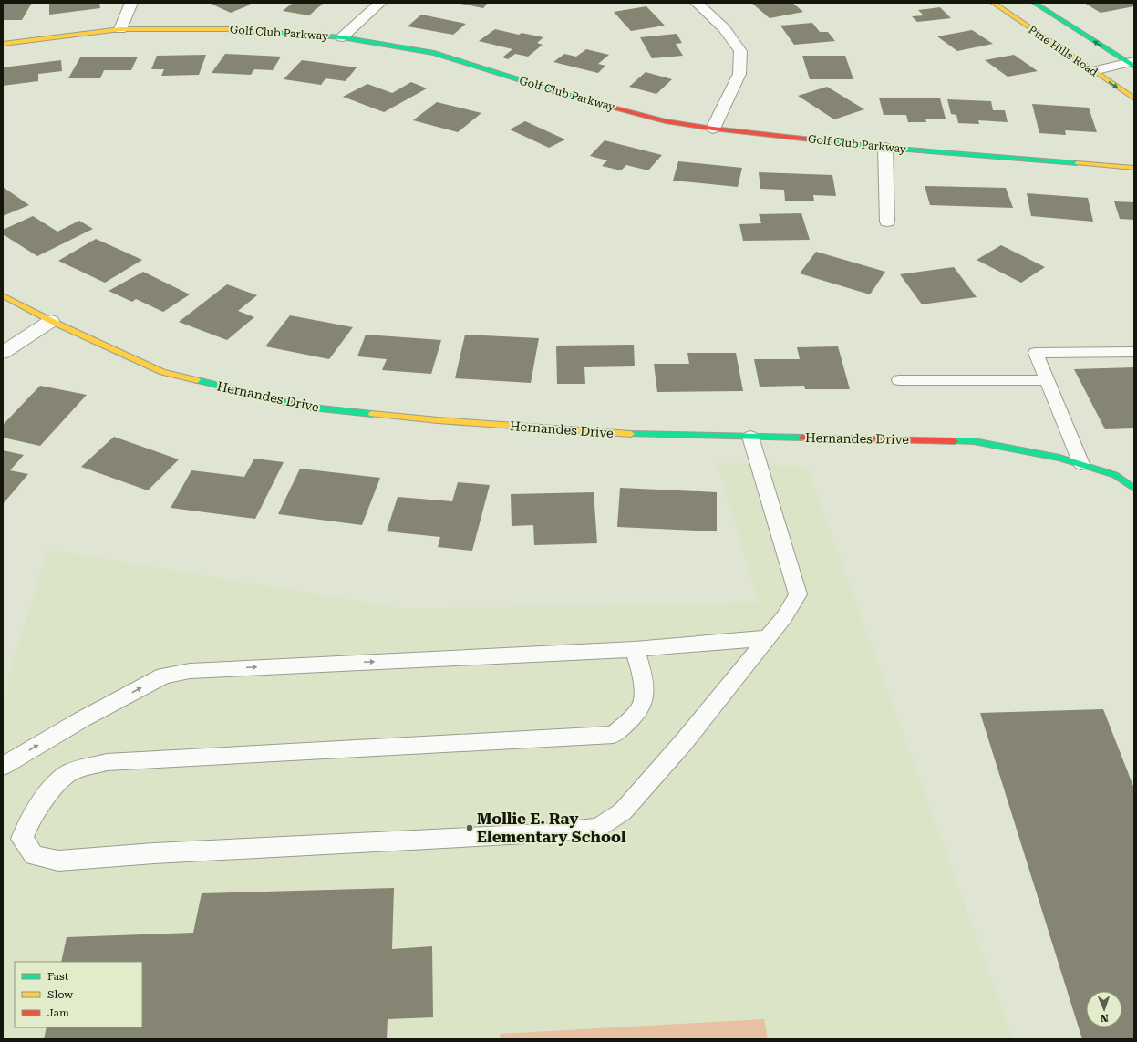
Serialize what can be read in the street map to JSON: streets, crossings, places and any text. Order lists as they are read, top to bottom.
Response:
{
  "streets": {
    "street": ["Golf Club Parkway", "Pine Hills Road", "Hernandes Drive"]
  },
  "places": ["Mollie E. Ray Elementary School"],
  "legend": ["Fast", "Slow", "Jam"],
  "north": "bottom"
}
